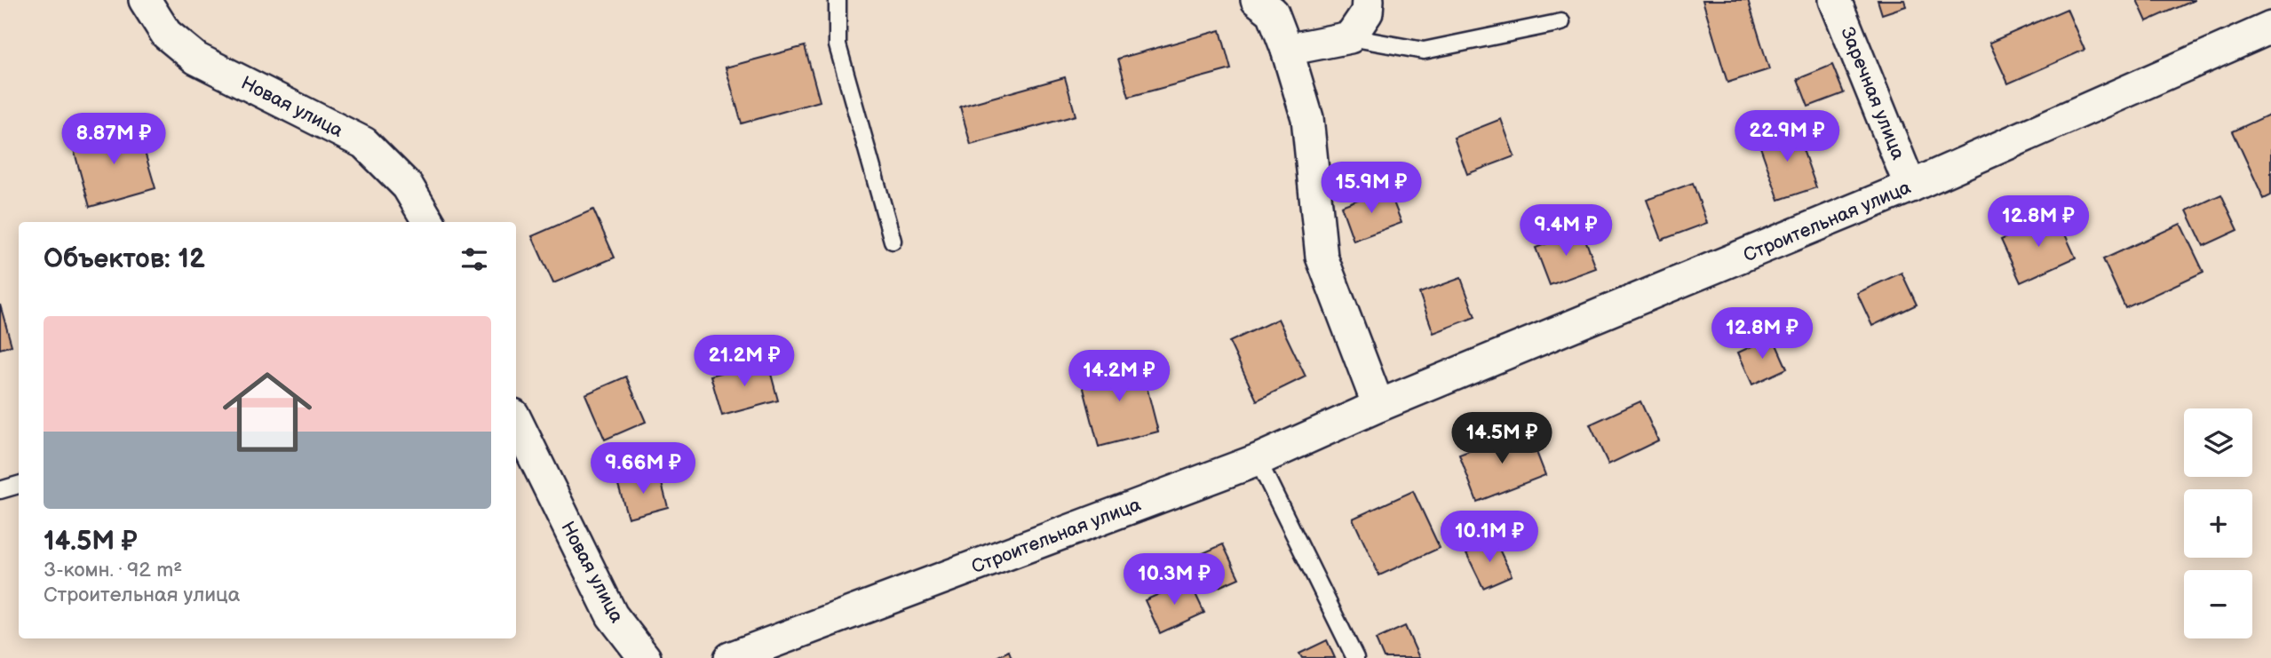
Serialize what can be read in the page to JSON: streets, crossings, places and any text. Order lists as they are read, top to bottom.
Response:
{
  "streets": {
    "street": ["Заречная улица", "Новая улица", "Строительная улица"]
  },
  "crossings": [
    ["Заречная улица", "Строительная улица"]
  ],
  "page": {
    "price": [
      "22.9M ₽",
      "8.87M ₽",
      "15.9M ₽",
      "12.8M ₽",
      "9.4M ₽",
      "12.8M ₽",
      "21.2M ₽",
      "14.2M ₽",
      "14.5M ₽",
      "9.66M ₽",
      "10.1M ₽",
      "10.3M ₽"
    ],
    "heading": "Объектов: 12",
    "list": [
      {
        "name": "14.5M ₽",
        "note": "3-комн. · 92 m² · Строительная улица"
      }
    ],
    "map_buttons": ["+", "−"]
  }
}
